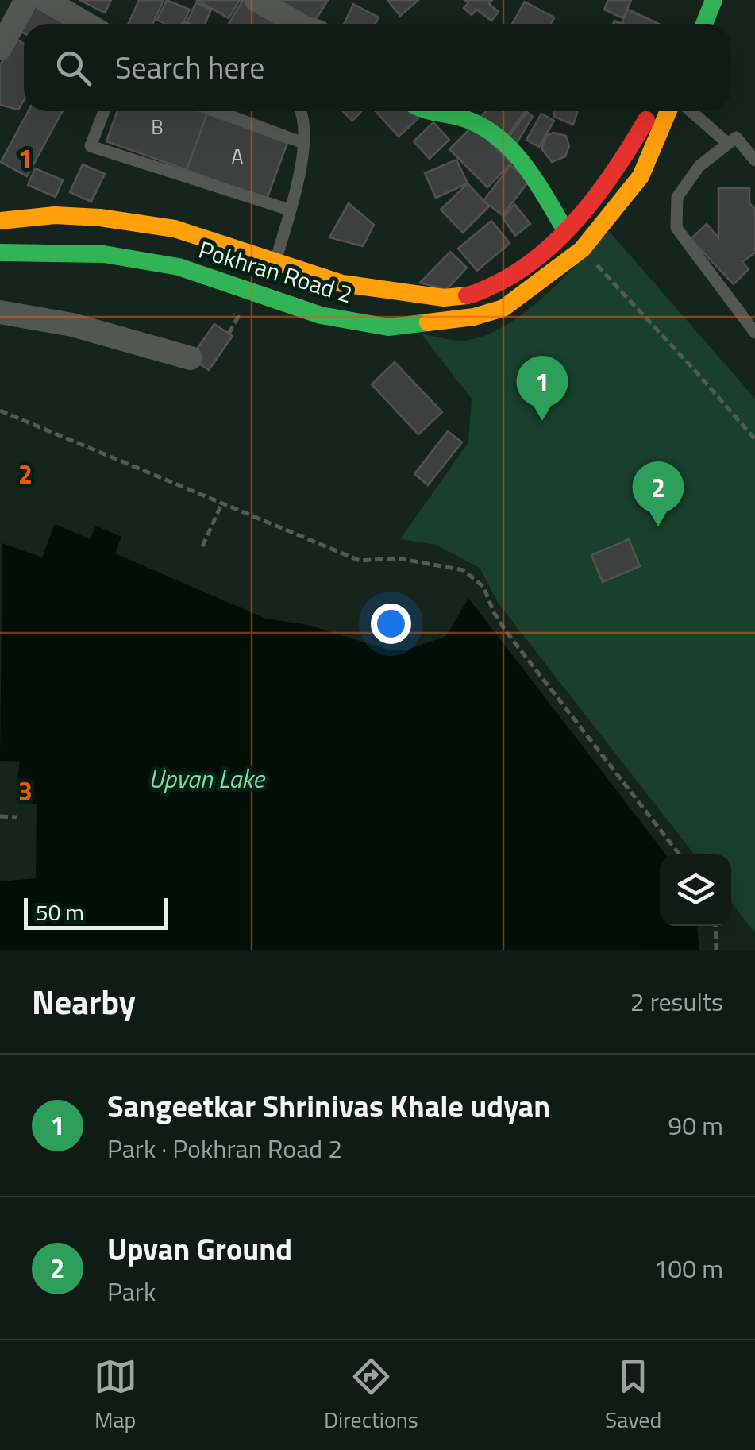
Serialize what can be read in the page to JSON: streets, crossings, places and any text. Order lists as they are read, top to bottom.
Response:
{
  "streets": {
    "main road": ["Pokhran Road 2"]
  },
  "water": ["Upvan Lake"],
  "house_numbers": ["B", "A"],
  "scale_bar": "50 m",
  "page": {
    "search": "Search here",
    "pins": ["1", "2"],
    "scale": "50 m",
    "heading": ["Nearby", "2 results"],
    "list": [
      {
        "mark": "1",
        "name": "Sangeetkar Shrinivas Khale udyan",
        "note": "Park · Pokhran Road 2",
        "value": "90 m"
      },
      {
        "mark": "2",
        "name": "Upvan Ground",
        "note": "Park",
        "value": "100 m"
      }
    ],
    "nav": ["Map", "Directions", "Saved"]
  },
  "grid": {
    "rows": ["1", "2", "3"]
  }
}
